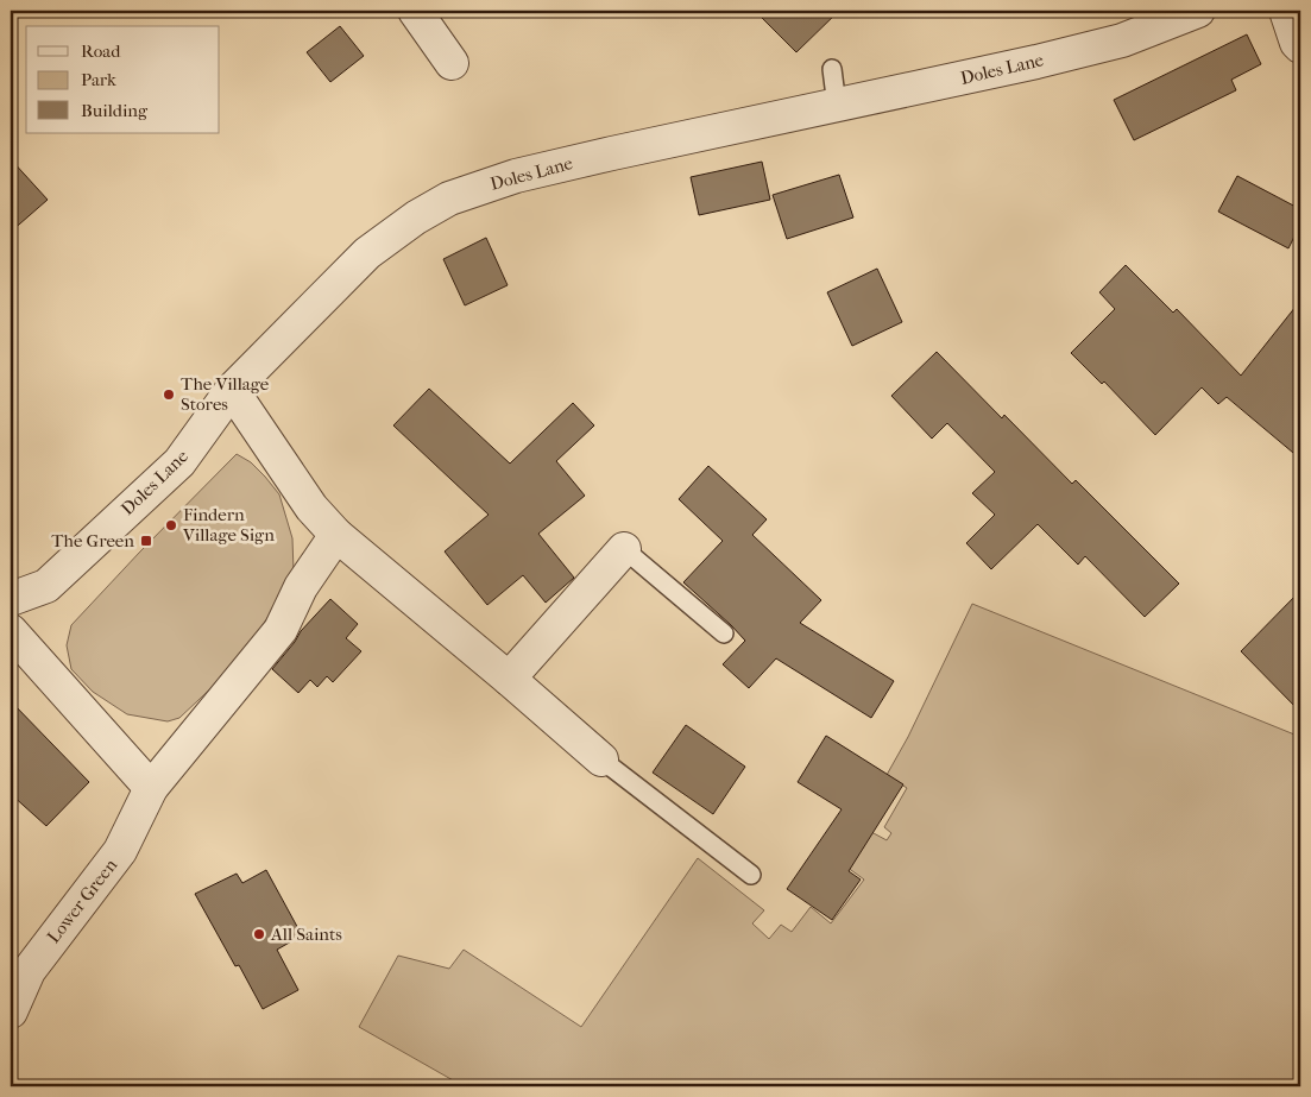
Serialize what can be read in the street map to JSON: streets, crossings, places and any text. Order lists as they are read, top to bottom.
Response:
{
  "streets": {
    "street": ["Doles Lane", "Lower Green"]
  },
  "places": {
    "other": ["The Village Stores", "Findern Village Sign", "All Saints"],
    "transit": ["The Green"]
  },
  "legend": ["Road", "Park", "Building"]
}
